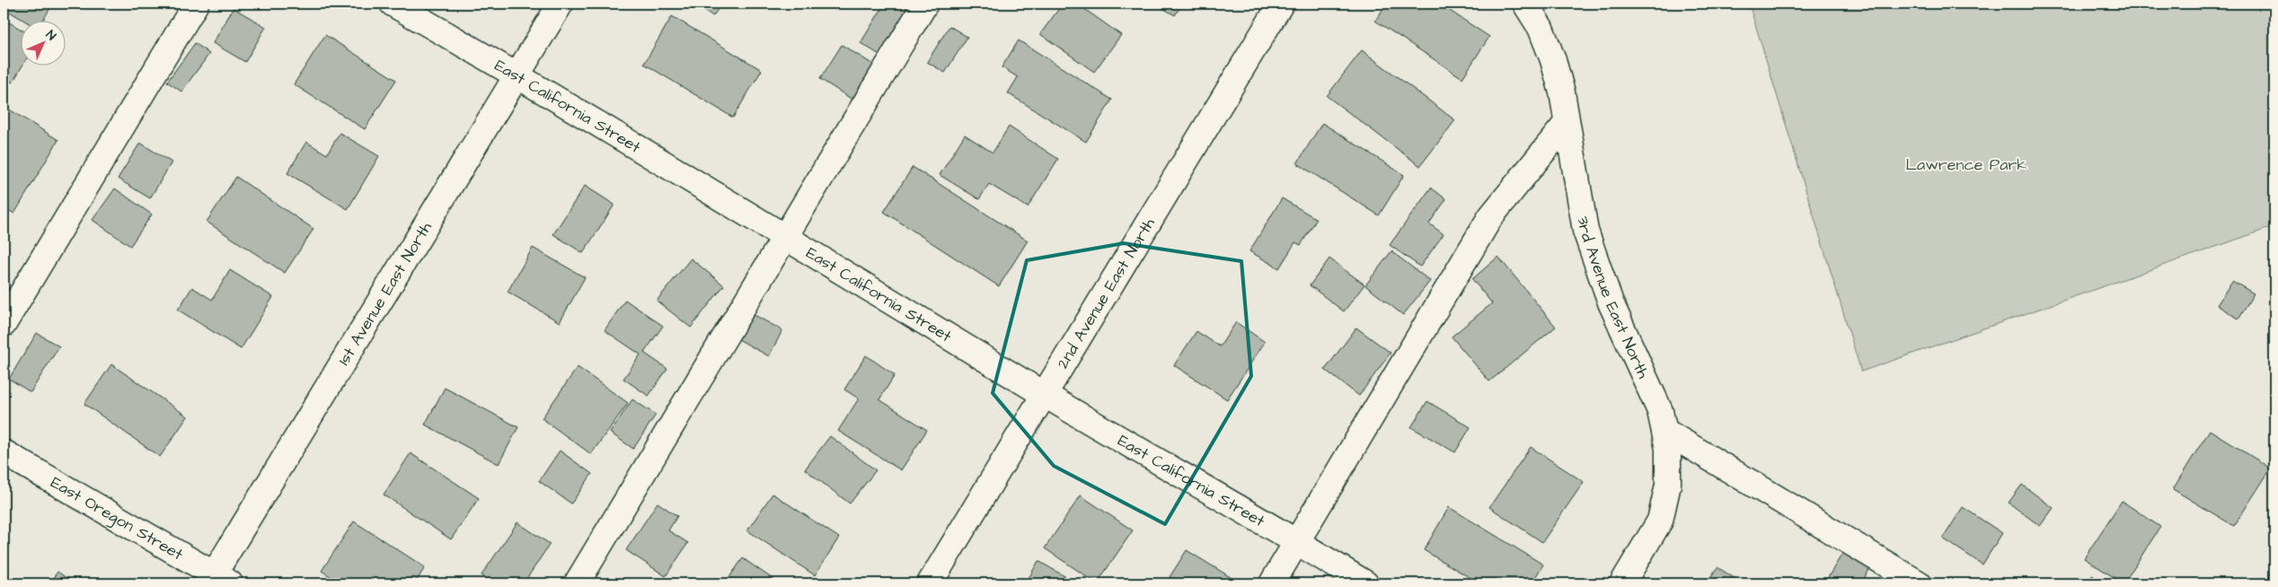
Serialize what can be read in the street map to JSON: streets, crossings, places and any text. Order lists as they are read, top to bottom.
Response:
{
  "streets": {
    "street": [
      "East California Street",
      "1st Avenue East North",
      "2nd Avenue East North",
      "3rd Avenue East North",
      "East Oregon Street"
    ]
  },
  "crossings": [
    ["East California Street", "1st Avenue East North"],
    ["East California Street", "2nd Avenue East North"],
    ["1st Avenue East North", "East Oregon Street"]
  ],
  "parks": ["Lawrence Park"],
  "north": "top right"
}
